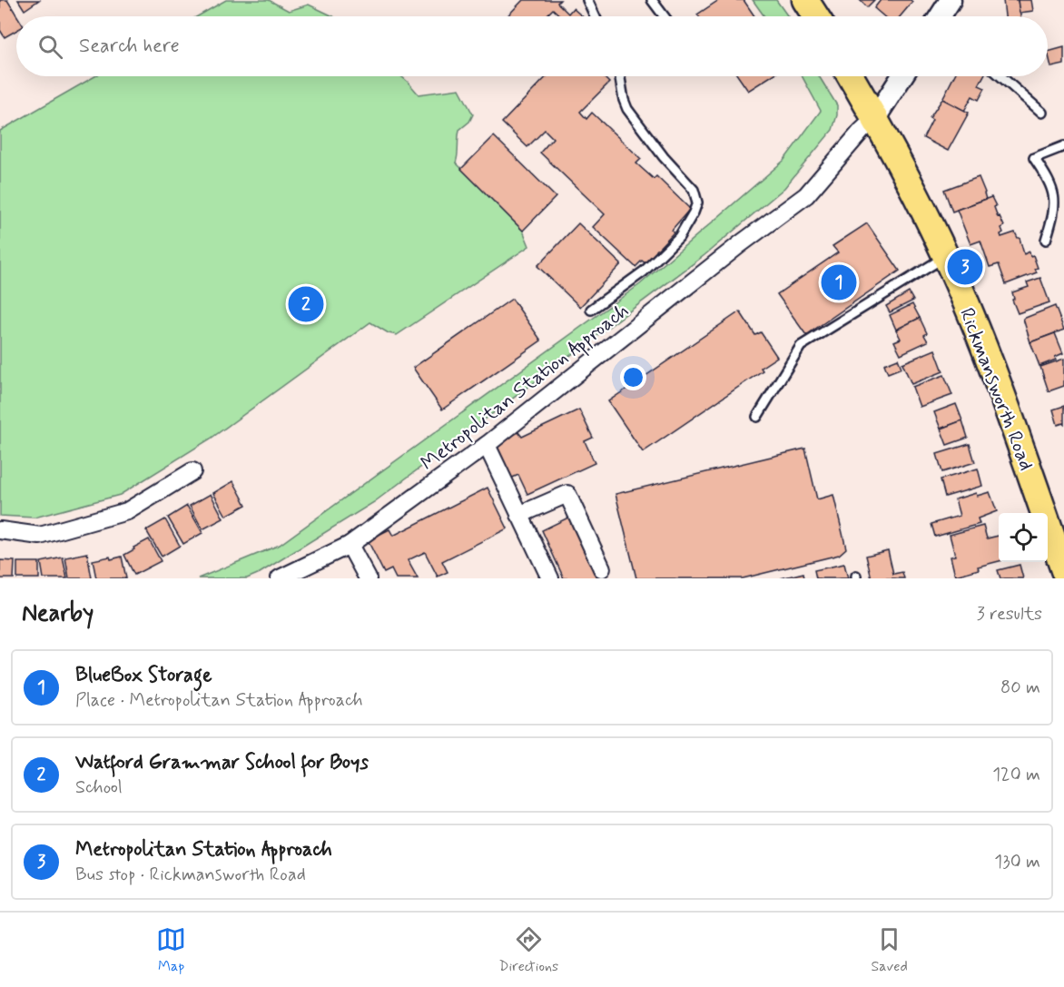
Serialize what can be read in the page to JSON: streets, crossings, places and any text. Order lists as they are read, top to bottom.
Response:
{
  "streets": {
    "main road": ["Rickmansworth Road"],
    "street": ["Metropolitan Station Approach"]
  },
  "crossings": [
    ["Metropolitan Station Approach", "Rickmansworth Road"]
  ],
  "page": {
    "search": "Search here",
    "pins": ["3", "1", "2"],
    "heading": ["Nearby", "3 results"],
    "list": [
      {
        "mark": "1",
        "name": "BlueBox Storage",
        "note": "Place · Metropolitan Station Approach",
        "value": "80 m"
      },
      {
        "mark": "2",
        "name": "Watford Grammar School for Boys",
        "note": "School",
        "value": "120 m"
      },
      {
        "mark": "3",
        "name": "Metropolitan Station Approach",
        "note": "Bus stop · Rickmansworth Road",
        "value": "130 m"
      }
    ],
    "nav": ["Map", "Directions", "Saved"]
  }
}
